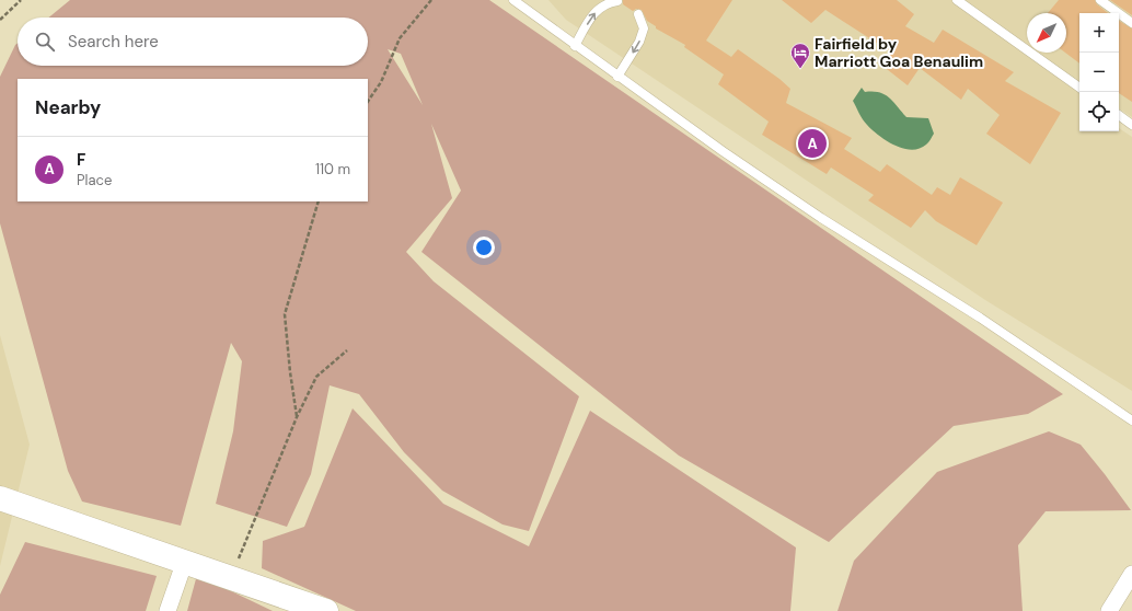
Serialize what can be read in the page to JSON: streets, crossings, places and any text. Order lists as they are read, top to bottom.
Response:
{
  "places": {
    "hotel": ["Fairfield by Marriott Goa Benaulim"]
  },
  "north": "bottom left",
  "page": {
    "map_buttons": ["+", "−"],
    "search": "Search here",
    "heading": "Nearby",
    "pins": "A",
    "list": [
      {
        "mark": "A",
        "name": "F",
        "note": "Place",
        "value": "110 m"
      }
    ]
  }
}
